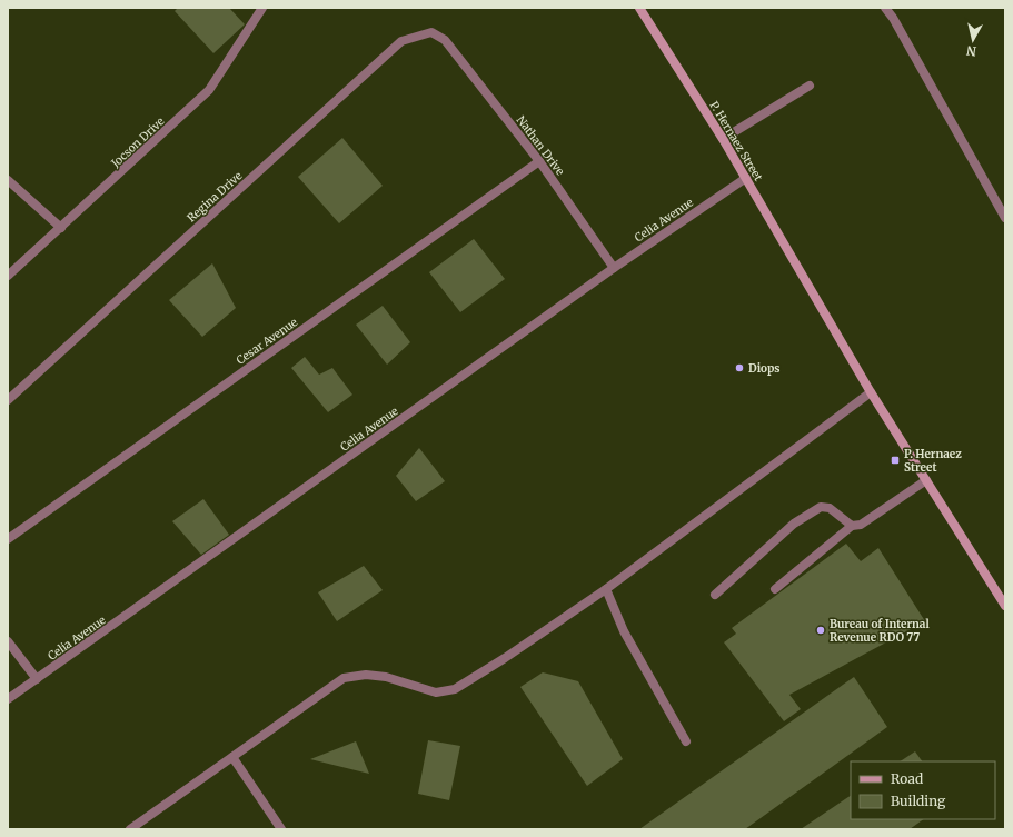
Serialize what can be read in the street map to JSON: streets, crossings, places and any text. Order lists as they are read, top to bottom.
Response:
{
  "streets": {
    "main road": ["P. Hernaez Street"],
    "street": [
      "Jocson Drive",
      "Nathan Drive",
      "Regina Drive",
      "Celia Avenue",
      "Cesar Avenue"
    ]
  },
  "crossings": [
    ["P. Hernaez Street", "Celia Avenue"],
    ["Nathan Drive", "Regina Drive"],
    ["Nathan Drive", "Celia Avenue"],
    ["Nathan Drive", "Cesar Avenue"]
  ],
  "places": {
    "other": ["Diops", "Bureau of Internal Revenue RDO 77"],
    "transit": ["P. Hernaez Street"]
  },
  "legend": ["Road", "Building"],
  "north": "bottom"
}
